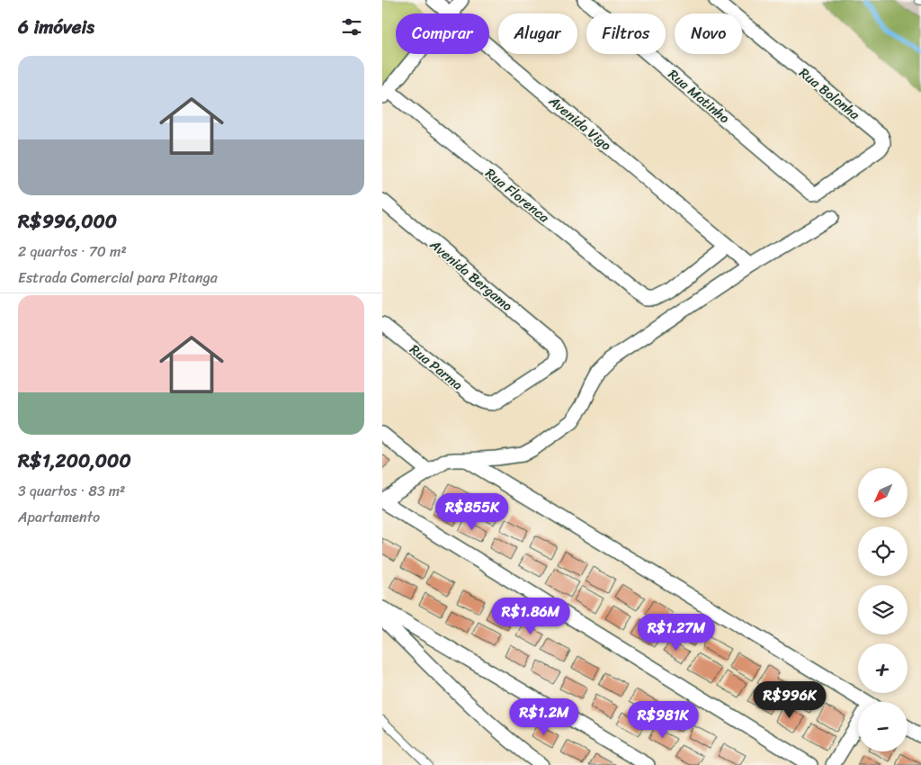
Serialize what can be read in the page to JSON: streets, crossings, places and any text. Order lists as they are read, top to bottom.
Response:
{
  "streets": {
    "street": [
      "Rua Bolonha",
      "Rua Matinho",
      "Avenida Vigo",
      "Rua Florenca",
      "Avenida Bergamo",
      "Rua Parma"
    ]
  },
  "crossings": [
    ["Rua Bolonha", "Rua Matinho"],
    ["Avenida Vigo", "Rua Florenca"],
    ["Avenida Bergamo", "Rua Parma"]
  ],
  "north": "bottom left",
  "page": {
    "heading": "6 imóveis",
    "chip": [
      "Comprar",
      "Alugar",
      "Filtros",
      "Novo"
    ],
    "list": [
      {
        "name": "R$996,000",
        "note": "2 quartos · 70 m² · Estrada Comercial para Pitanga"
      },
      {
        "name": "R$1,200,000",
        "note": "3 quartos · 83 m² · Apartamento"
      }
    ],
    "map_buttons": ["+", "−"],
    "price": [
      "R$855K",
      "R$1.86M",
      "R$1.27M",
      "R$996K",
      "R$1.2M",
      "R$981K"
    ]
  }
}
